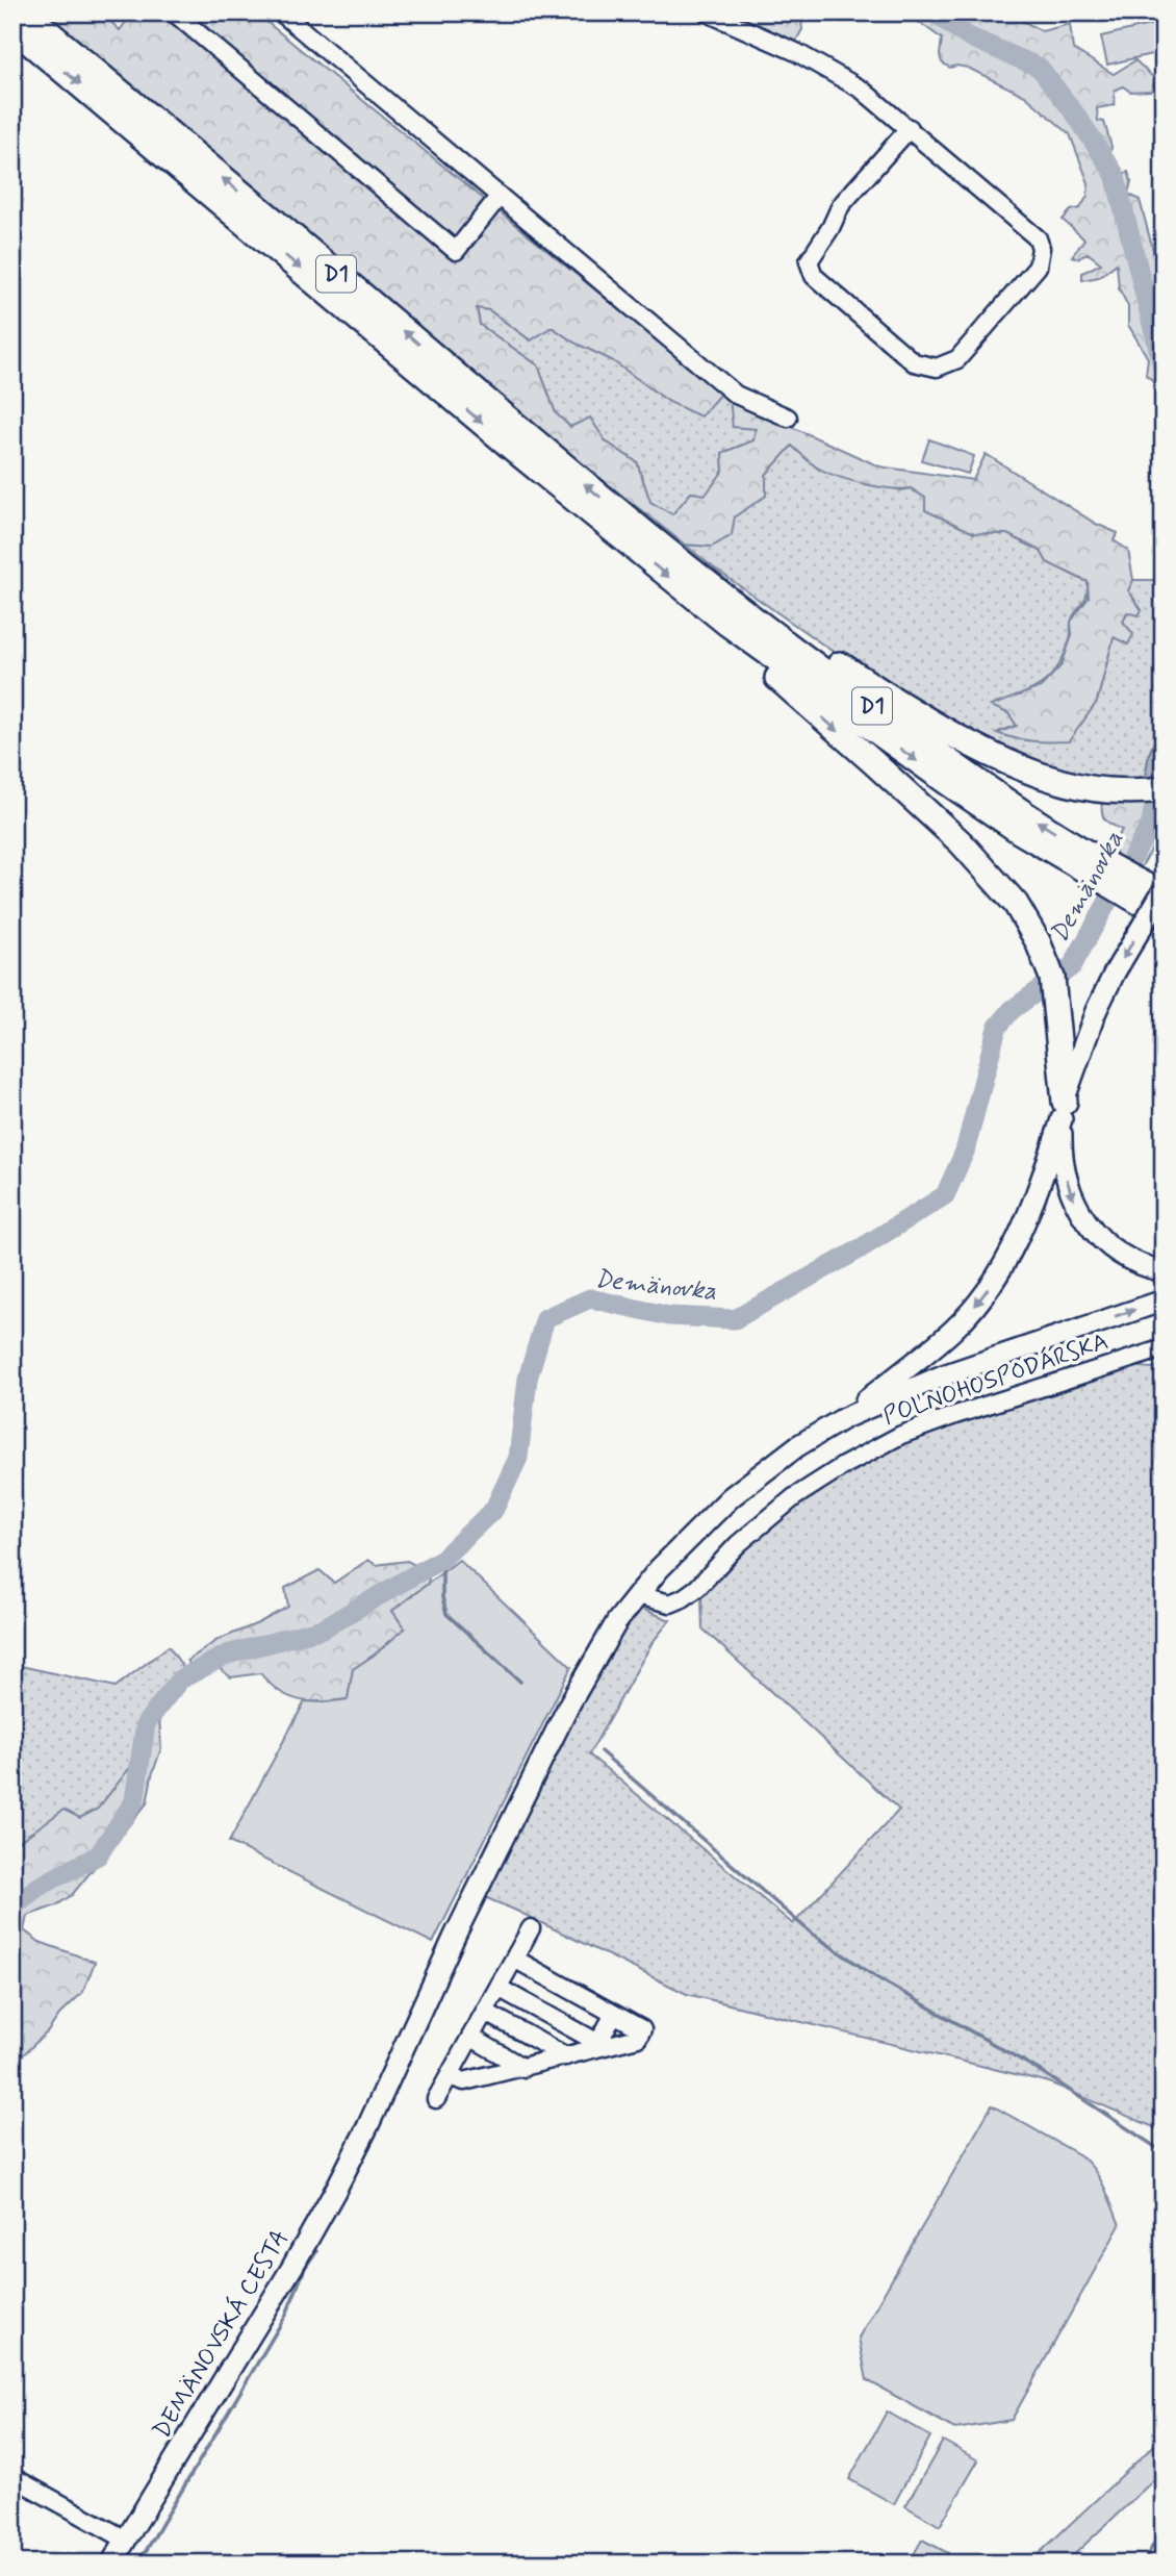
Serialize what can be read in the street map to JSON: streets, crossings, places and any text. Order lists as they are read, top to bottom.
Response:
{
  "streets": {
    "highway": ["D1"],
    "main road": ["DEMÄNOVSKÁ CESTA"],
    "street": ["POĽNOHOSPODÁRSKA"]
  },
  "crossings": [
    ["POĽNOHOSPODÁRSKA", "DEMÄNOVSKÁ CESTA"]
  ],
  "water": ["Demänovka"]
}
